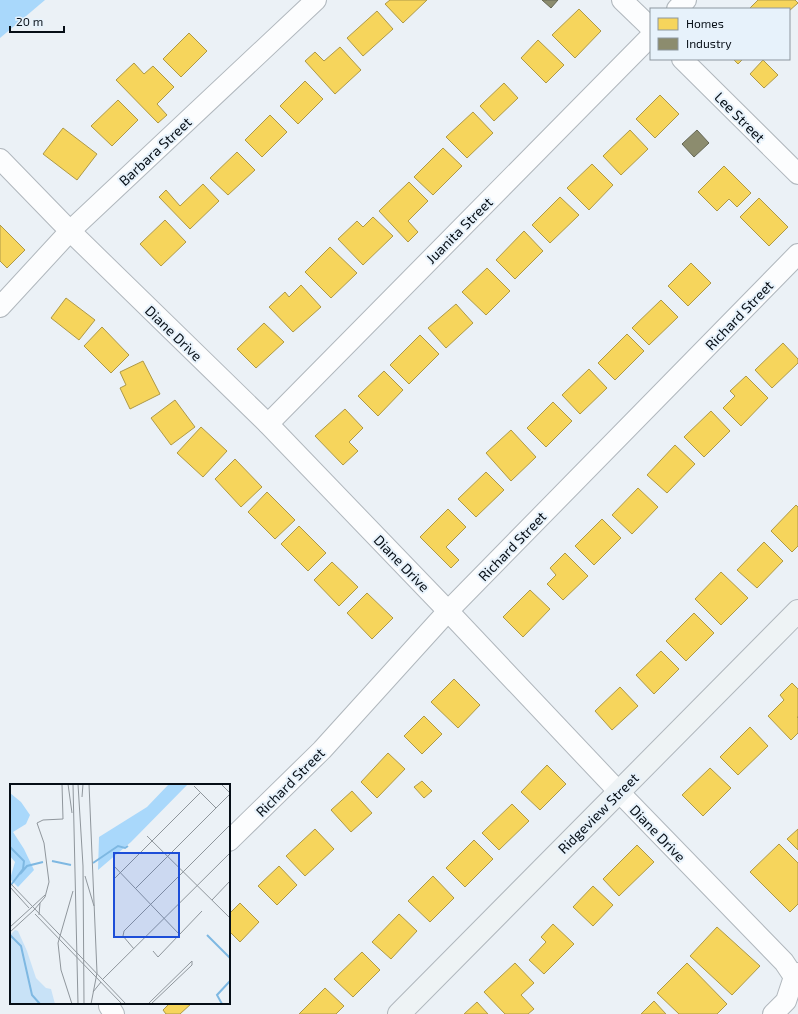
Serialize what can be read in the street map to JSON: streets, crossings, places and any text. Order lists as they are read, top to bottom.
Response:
{
  "streets": {
    "street": [
      "Lee Street",
      "Barbara Street",
      "Juanita Street",
      "Richard Street",
      "Diane Drive",
      "Ridgeview Street"
    ]
  },
  "crossings": [
    ["Barbara Street", "Diane Drive"],
    ["Juanita Street", "Diane Drive"],
    ["Richard Street", "Diane Drive"],
    ["Diane Drive", "Ridgeview Street"]
  ],
  "legend": ["Homes", "Industry"],
  "scale_bar": "20 m"
}
